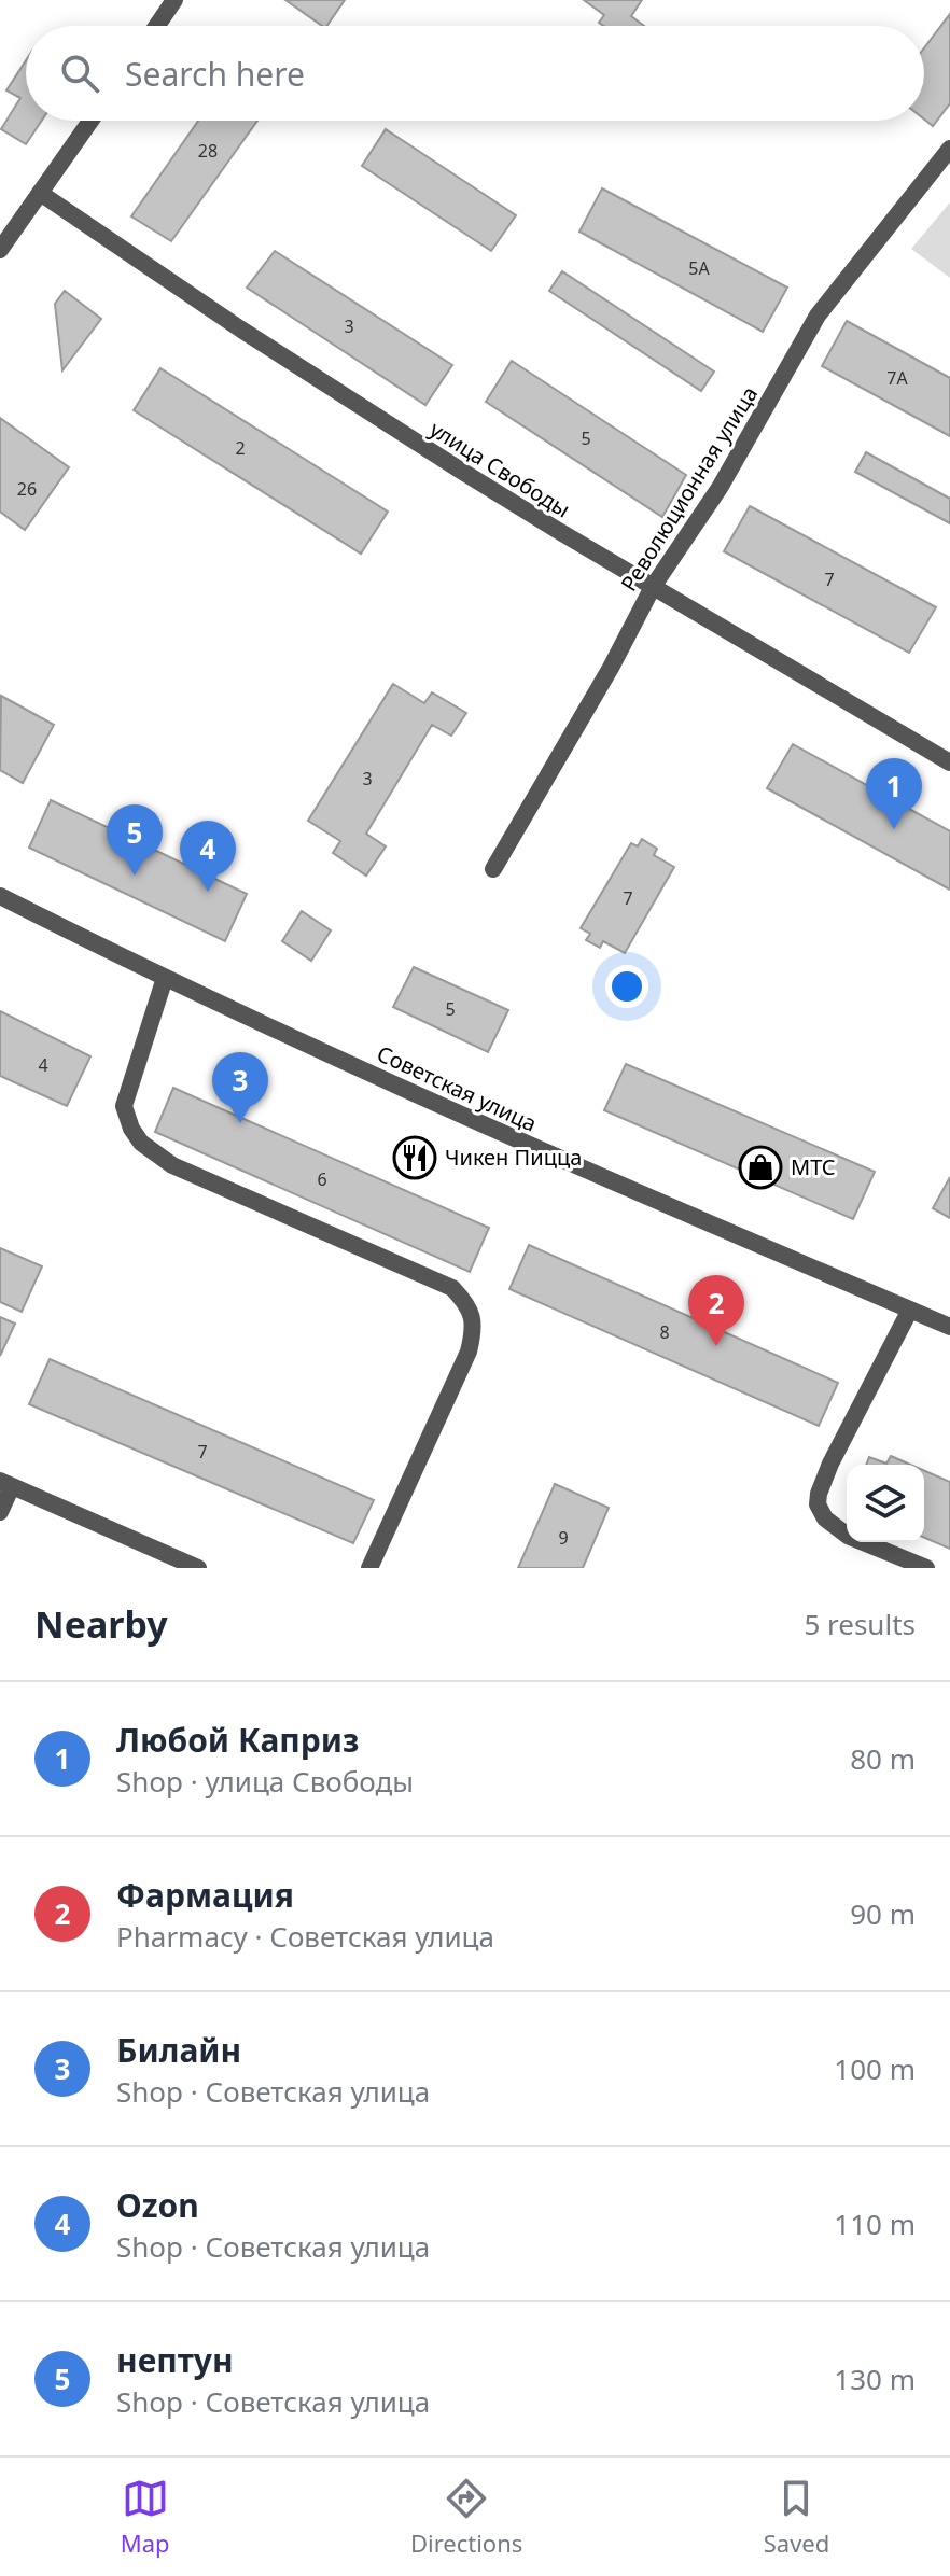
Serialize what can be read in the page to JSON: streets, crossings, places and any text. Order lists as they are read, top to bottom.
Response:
{
  "streets": {
    "street": ["улица Свободы", "Революционная улица", "Советская улица"]
  },
  "crossings": [
    ["улица Свободы", "Революционная улица"]
  ],
  "places": {
    "restaurant": ["Чикен Пицца"],
    "shop": ["МТС"]
  },
  "house_numbers": [
    "28",
    "5А",
    "3",
    "7А",
    "5",
    "2",
    "26",
    "7",
    "3",
    "7",
    "5",
    "4",
    "6",
    "8",
    "7",
    "9"
  ],
  "page": {
    "search": "Search here",
    "pins": [
      "1",
      "5",
      "4",
      "3",
      "2"
    ],
    "heading": ["Nearby", "5 results"],
    "list": [
      {
        "mark": "1",
        "name": "Любой Каприз",
        "note": "Shop · улица Свободы",
        "value": "80 m"
      },
      {
        "mark": "2",
        "name": "Фармация",
        "note": "Pharmacy · Советская улица",
        "value": "90 m"
      },
      {
        "mark": "3",
        "name": "Билайн",
        "note": "Shop · Советская улица",
        "value": "100 m"
      },
      {
        "mark": "4",
        "name": "Ozon",
        "note": "Shop · Советская улица",
        "value": "110 m"
      },
      {
        "mark": "5",
        "name": "нептун",
        "note": "Shop · Советская улица",
        "value": "130 m"
      }
    ],
    "nav": ["Map", "Directions", "Saved"]
  }
}
